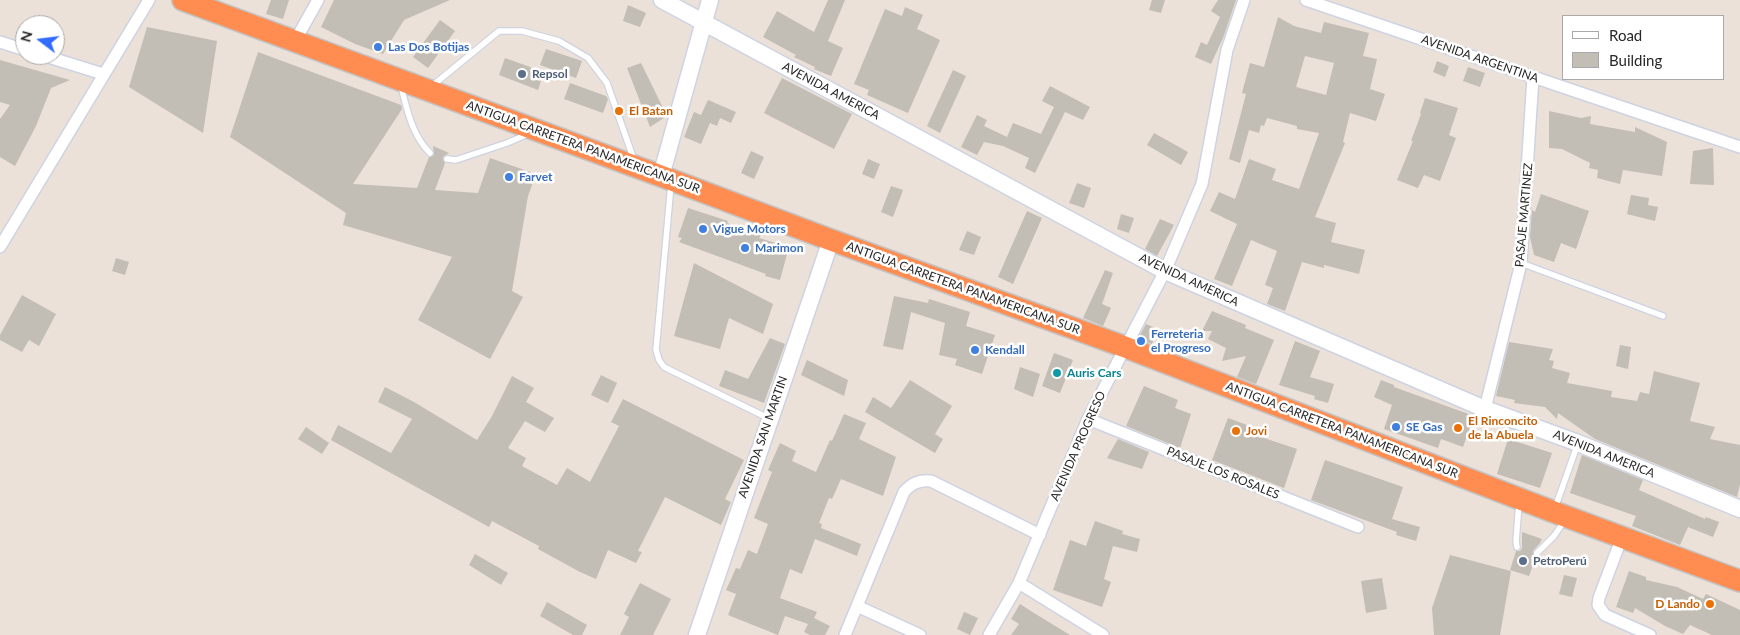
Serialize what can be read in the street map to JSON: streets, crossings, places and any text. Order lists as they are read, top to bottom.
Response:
{
  "streets": {
    "highway": ["ANTIGUA CARRETERA PANAMERICANA SUR"],
    "street": [
      "AVENIDA ARGENTINA",
      "AVENIDA AMERICA",
      "PASAJE MARTINEZ",
      "AVENIDA SAN MARTIN",
      "AVENIDA PROGRESO",
      "PASAJE LOS ROSALES"
    ]
  },
  "crossings": [
    ["AVENIDA ARGENTINA", "PASAJE MARTINEZ"],
    ["AVENIDA AMERICA", "PASAJE MARTINEZ"],
    ["AVENIDA AMERICA", "AVENIDA PROGRESO"],
    ["ANTIGUA CARRETERA PANAMERICANA SUR", "AVENIDA SAN MARTIN"],
    ["ANTIGUA CARRETERA PANAMERICANA SUR", "AVENIDA PROGRESO"],
    ["AVENIDA PROGRESO", "PASAJE LOS ROSALES"]
  ],
  "places": [
    "Las Dos Botijas",
    "Repsol",
    "El Batan",
    "Farvet",
    "Vigue Motors",
    "Marimon",
    "Ferreteria el Progreso",
    "Kendall",
    "Auris Cars",
    "SE Gas",
    "El Rinconcito de la Abuela",
    "Jovi",
    "PetroPerú",
    "D Lando"
  ],
  "legend": ["Road", "Building"],
  "north": "left"
}
